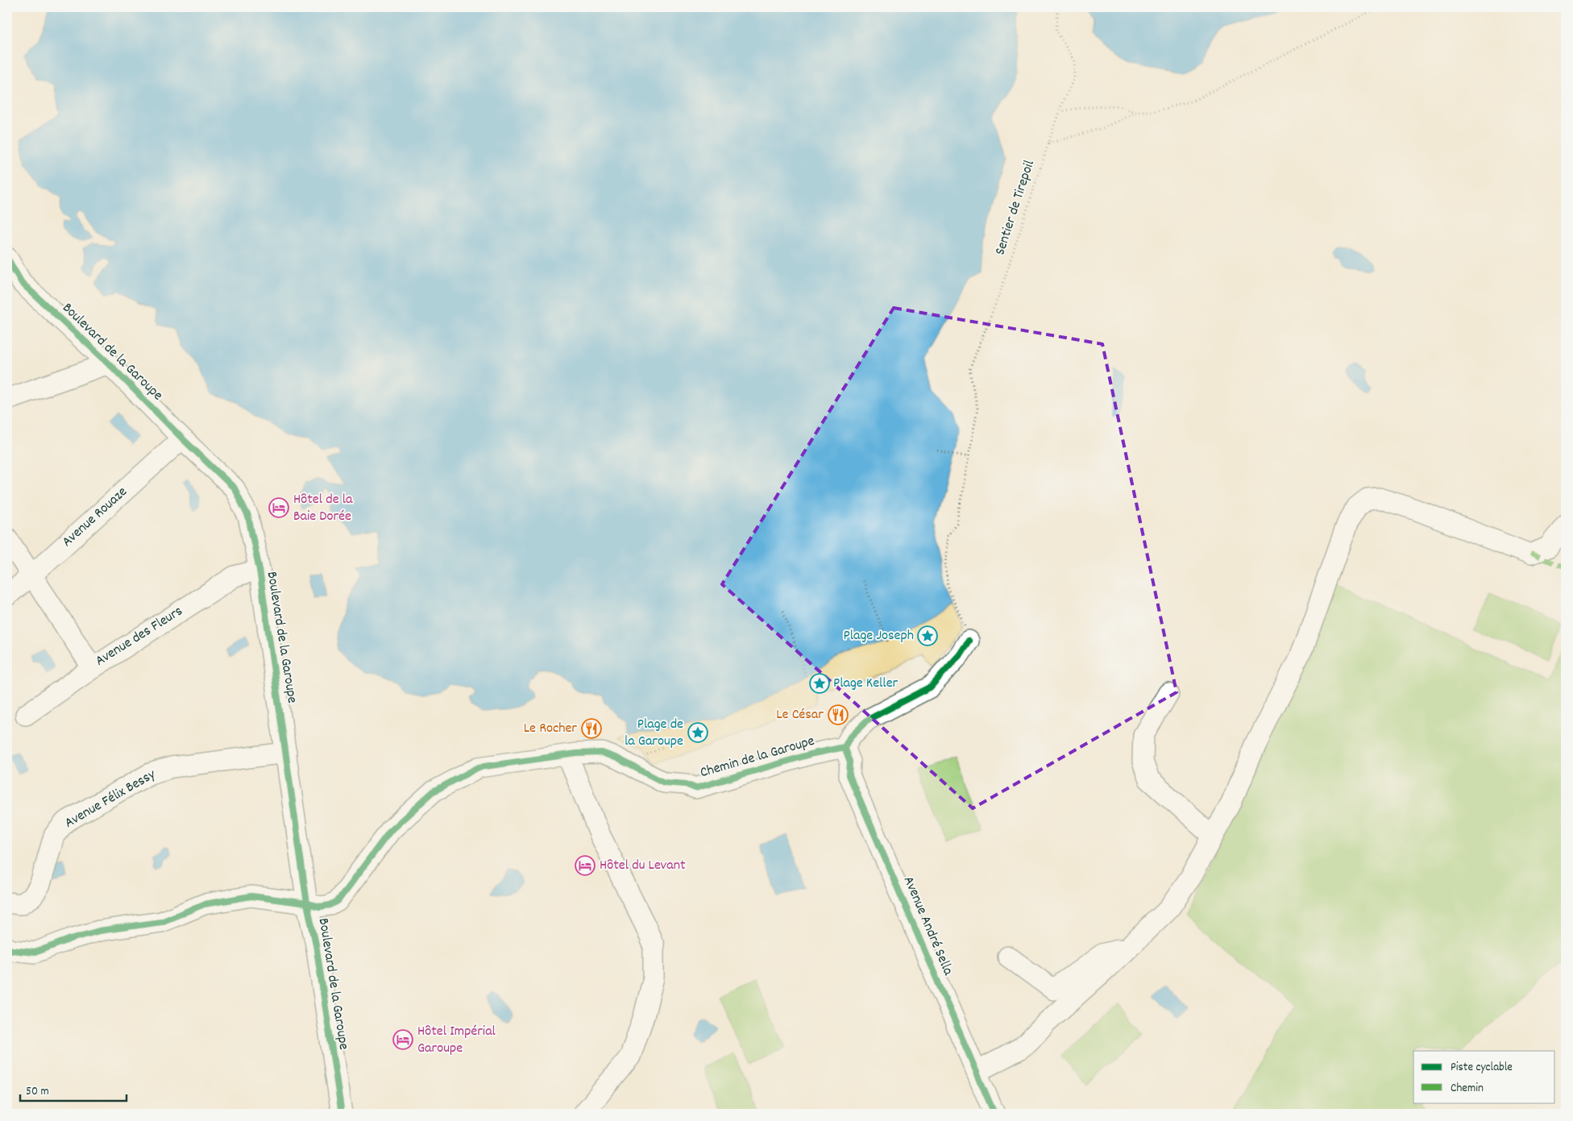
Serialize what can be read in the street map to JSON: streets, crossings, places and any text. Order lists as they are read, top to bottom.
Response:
{
  "streets": {
    "street": [
      "Boulevard de la Garoupe",
      "Avenue Rouaze",
      "Avenue des Fleurs",
      "Chemin de la Garoupe",
      "Avenue Félix Bessy",
      "Avenue André Sella"
    ],
    "path": ["Sentier de Tirepoil"]
  },
  "crossings": [
    ["Boulevard de la Garoupe", "Avenue Rouaze"],
    ["Boulevard de la Garoupe", "Avenue des Fleurs"],
    ["Boulevard de la Garoupe", "Chemin de la Garoupe"],
    ["Boulevard de la Garoupe", "Avenue Félix Bessy"],
    ["Avenue Rouaze", "Avenue des Fleurs"],
    ["Chemin de la Garoupe", "Avenue André Sella"]
  ],
  "places": {
    "hotel": ["Hôtel de la Baie Dorée", "Hôtel du Levant", "Hôtel Impérial Garoupe"],
    "place": ["Plage Joseph", "Plage Keller", "Plage de la Garoupe"],
    "restaurant": ["Le César", "Le Rocher"]
  },
  "legend": ["Piste cyclable", "Chemin"],
  "scale_bar": "50 m"
}
